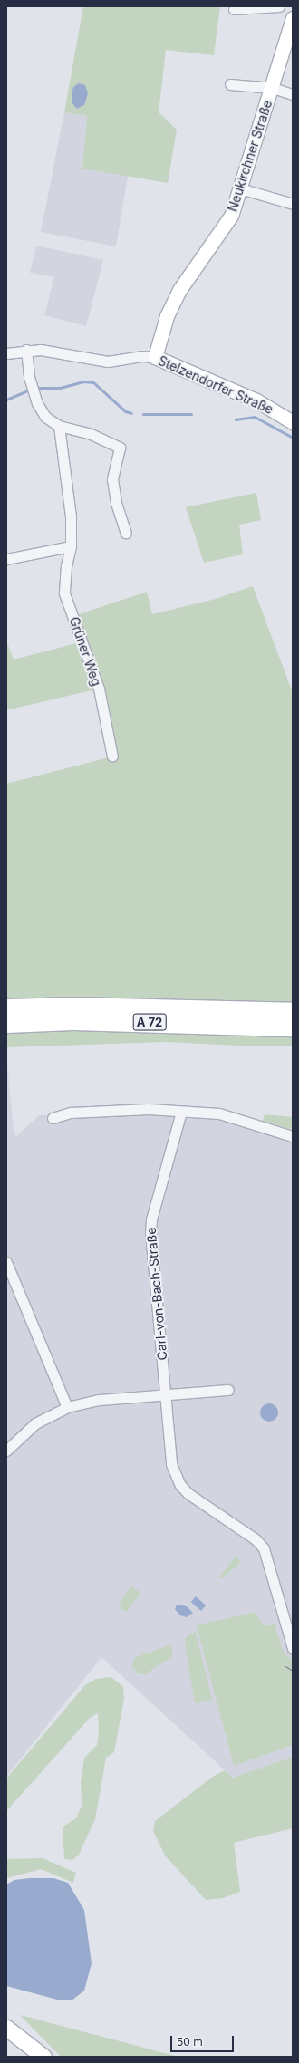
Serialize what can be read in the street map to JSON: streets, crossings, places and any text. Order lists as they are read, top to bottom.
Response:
{
  "streets": {
    "highway": ["A 72"],
    "main road": ["Neukirchner Straße", "Stelzendorfer Straße"],
    "street": ["Grüner Weg", "Carl-von-Bach-Straße"]
  },
  "crossings": [
    ["Neukirchner Straße", "Stelzendorfer Straße"]
  ],
  "scale_bar": "50 m"
}
